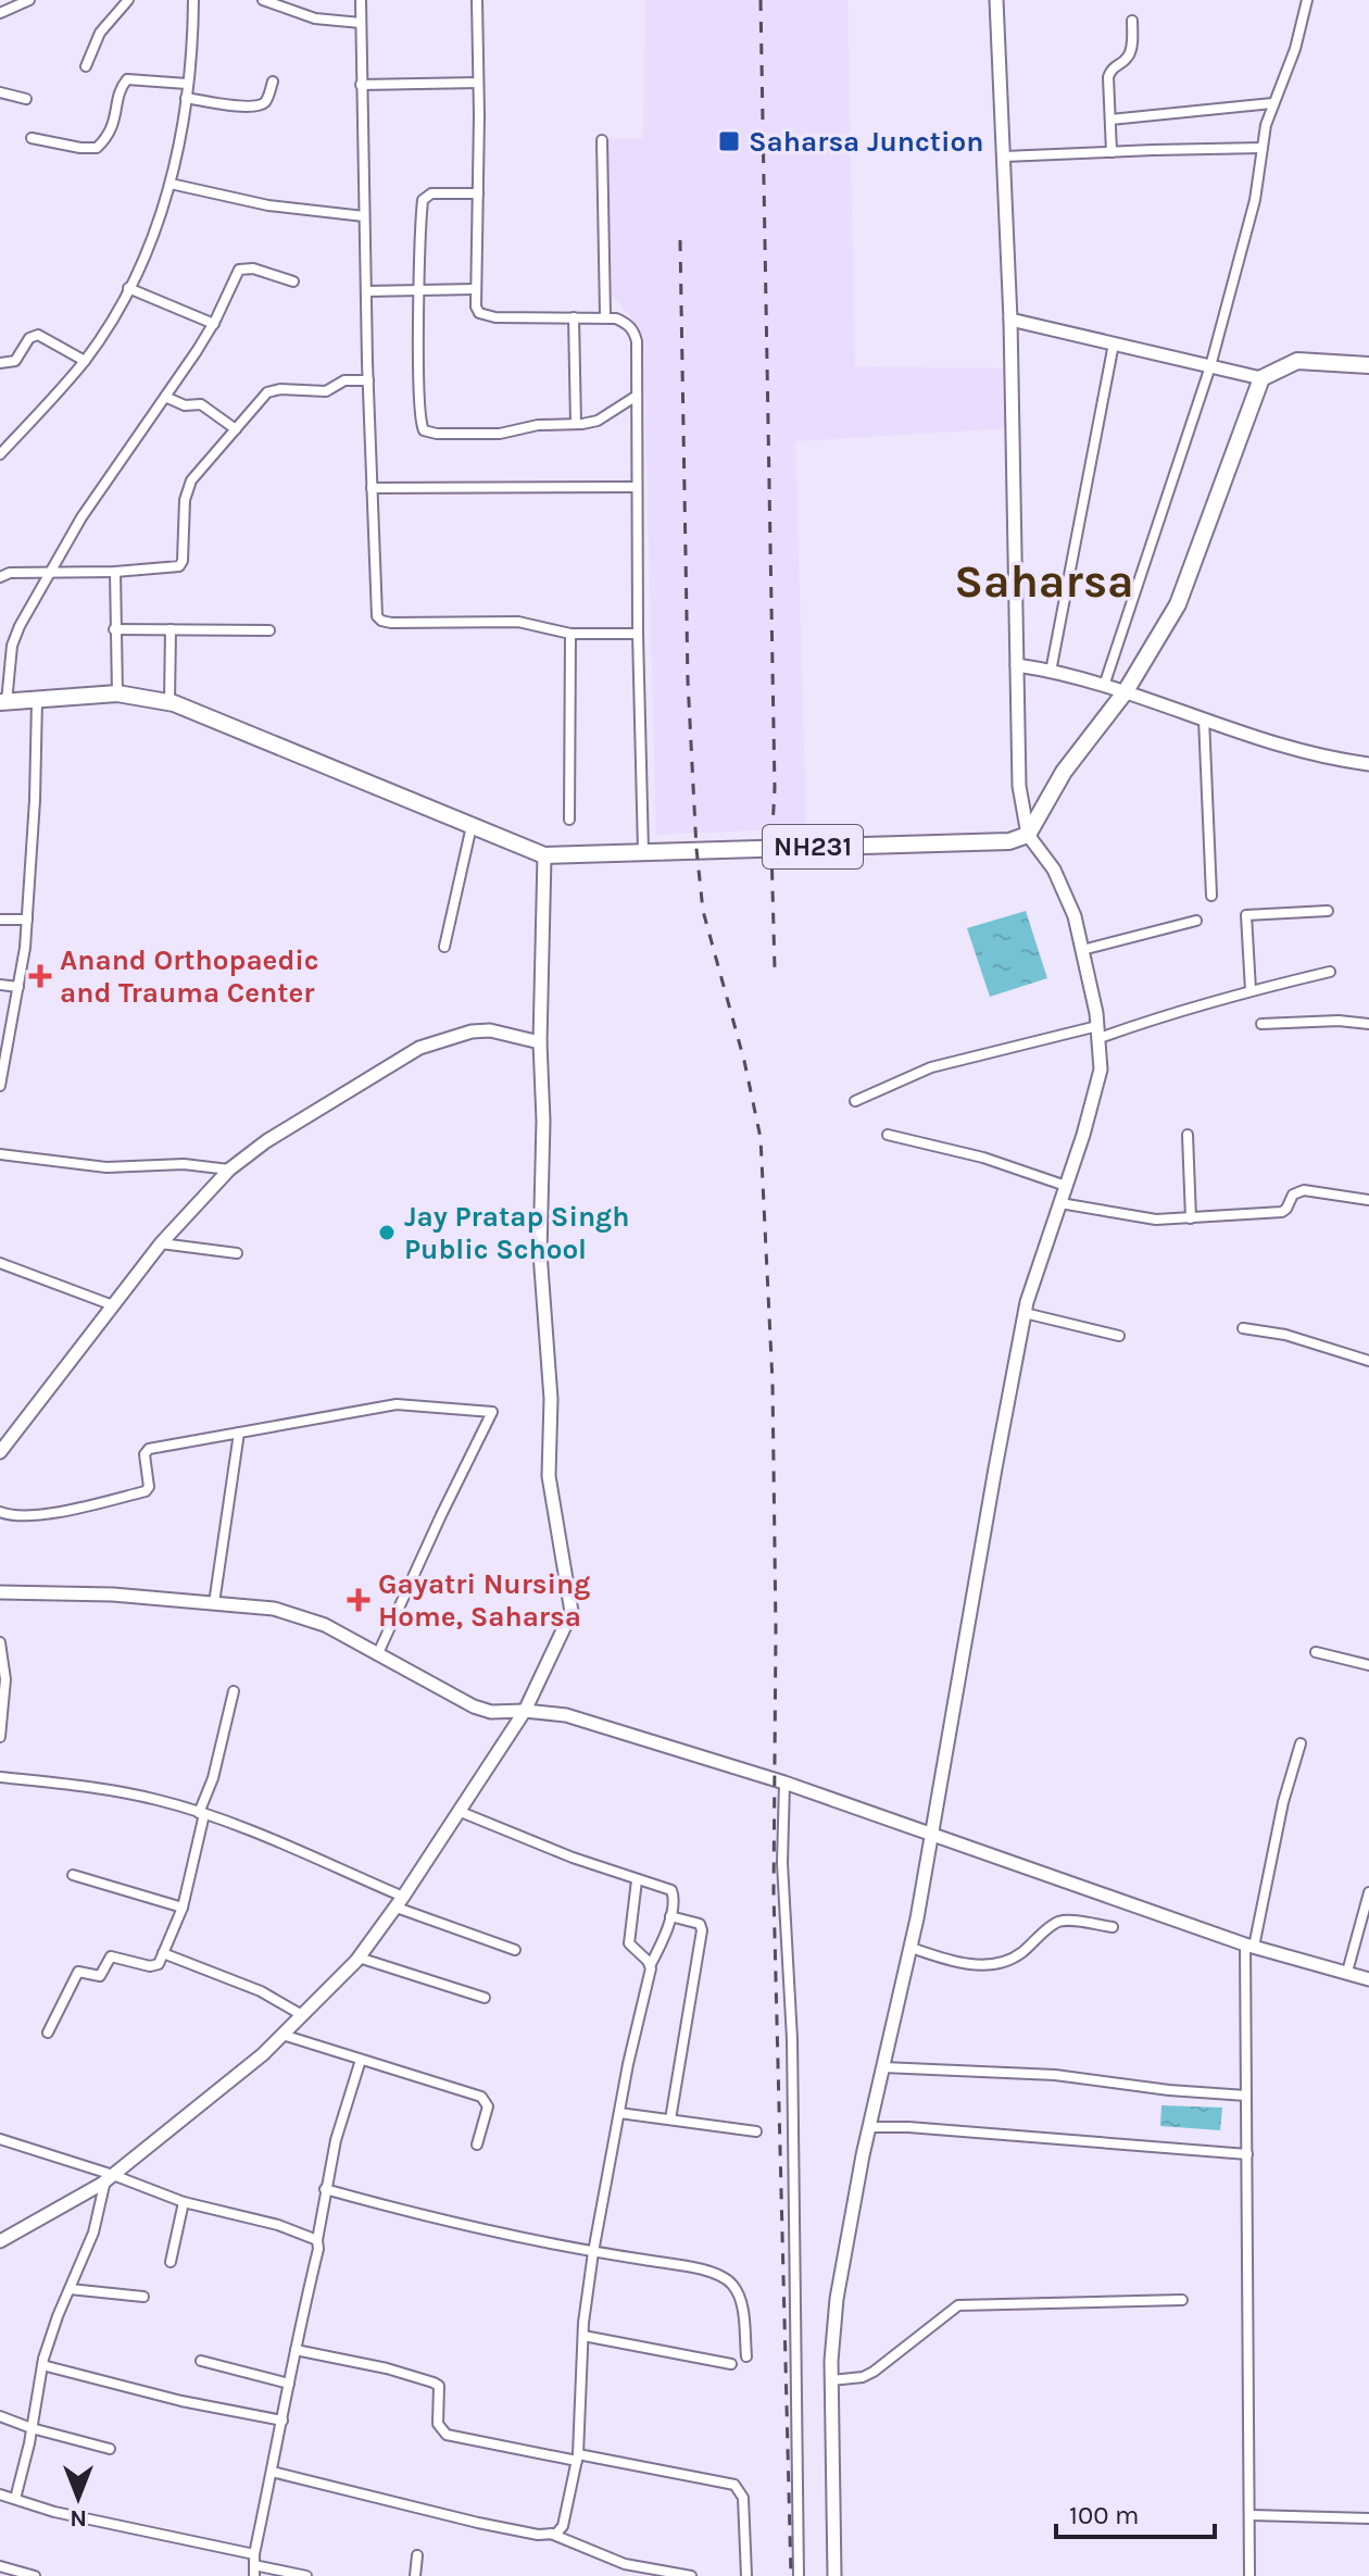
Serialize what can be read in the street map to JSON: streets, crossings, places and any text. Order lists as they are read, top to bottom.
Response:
{
  "streets": {
    "highway": ["NH231"]
  },
  "districts": ["Saharsa"],
  "places": {
    "transit": ["Saharsa Junction"],
    "health": ["Anand Orthopaedic and Trauma Center", "Gayatri Nursing Home, Saharsa"],
    "other": ["Jay Pratap Singh Public School"]
  },
  "scale_bar": "100 m",
  "north": "bottom"
}
